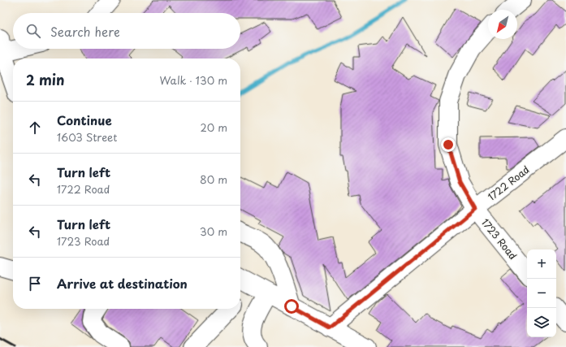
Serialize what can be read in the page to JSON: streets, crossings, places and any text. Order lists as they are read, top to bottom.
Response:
{
  "streets": {
    "street": ["1722 Road", "1723 Road"]
  },
  "crossings": [
    ["1722 Road", "1723 Road"]
  ],
  "north": "bottom left",
  "page": {
    "search": "Search here",
    "heading": ["2 min", "Walk · 130 m"],
    "list": [
      ["Continue", "1603 Street", "20 m"],
      ["Turn left", "1722 Road", "80 m"],
      ["Turn left", "1723 Road", "30 m"],
      "Arrive at destination"
    ],
    "map_buttons": ["+", "−"]
  }
}
